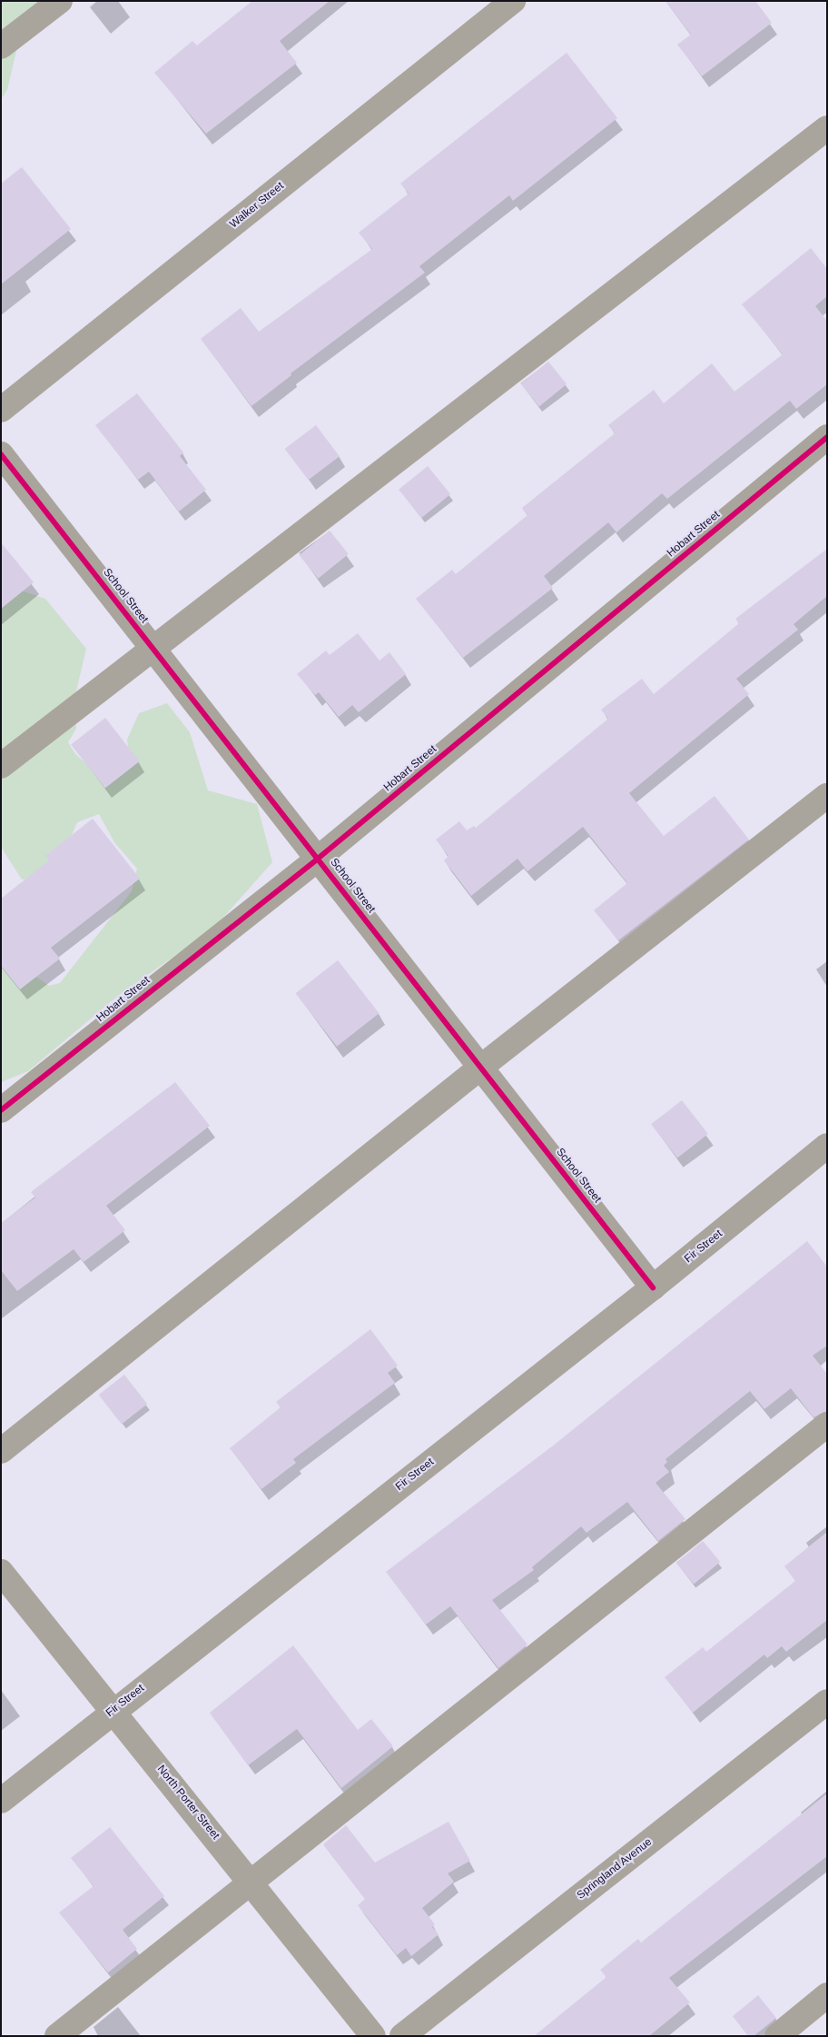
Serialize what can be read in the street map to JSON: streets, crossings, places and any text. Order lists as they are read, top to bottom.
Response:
{
  "streets": {
    "street": [
      "Walker Street",
      "Hobart Street",
      "School Street",
      "Fir Street",
      "North Porter Street",
      "Springland Avenue"
    ]
  },
  "crossings": [
    ["Hobart Street", "School Street"],
    ["School Street", "Fir Street"],
    ["Fir Street", "North Porter Street"]
  ]
}
